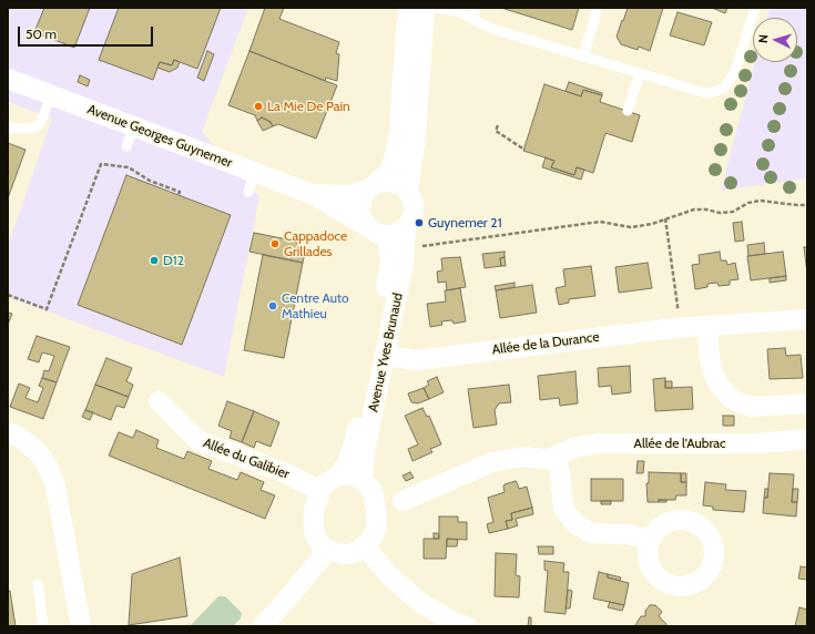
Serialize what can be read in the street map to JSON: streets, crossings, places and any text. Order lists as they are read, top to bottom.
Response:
{
  "streets": {
    "street": [
      "Avenue Georges Guynemer",
      "Allée de la Durance",
      "Avenue Yves Brunaud",
      "Allée de l'Aubrac",
      "Allée du Galibier"
    ]
  },
  "crossings": [
    ["Avenue Georges Guynemer", "Avenue Yves Brunaud"],
    ["Allée de la Durance", "Avenue Yves Brunaud"],
    ["Avenue Yves Brunaud", "Allée du Galibier"]
  ],
  "places": [
    "La Mie De Pain",
    "Guynemer 21",
    "Cappadoce Grillades",
    "D12",
    "Centre Auto Mathieu"
  ],
  "scale_bar": "50 m",
  "north": "left"
}
